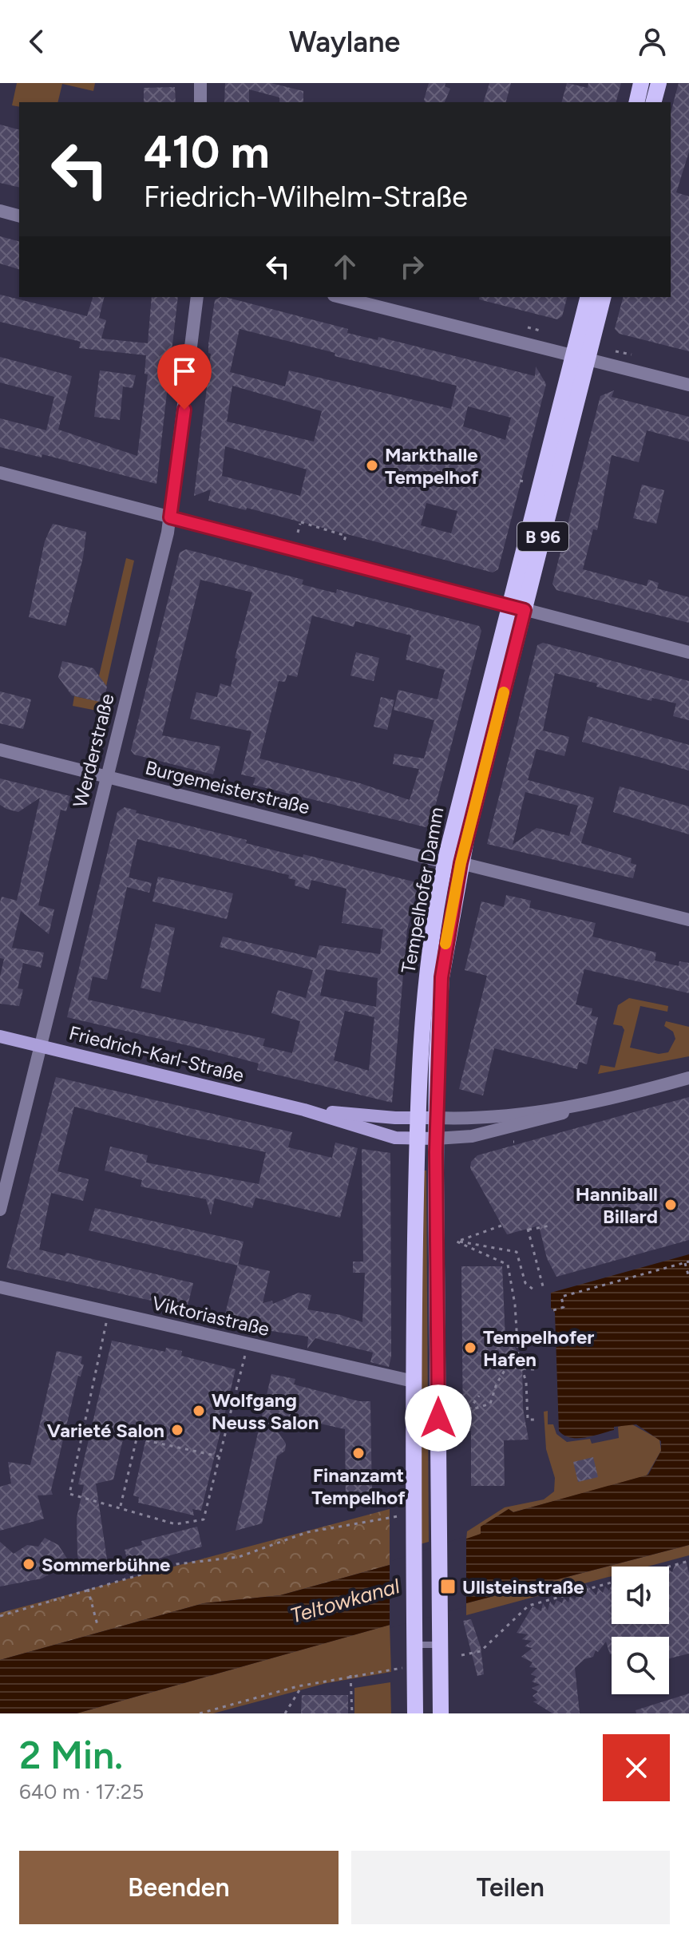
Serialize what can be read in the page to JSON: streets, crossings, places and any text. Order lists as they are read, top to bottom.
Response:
{
  "streets": {
    "main road": ["B 96", "Tempelhofer Damm", "Friedrich-Karl-Straße"],
    "street": ["Werderstraße", "Burgemeisterstraße", "Viktoriastraße"]
  },
  "crossings": [
    ["B 96", "Tempelhofer Damm"],
    ["Werderstraße", "Burgemeisterstraße"],
    ["Werderstraße", "Friedrich-Karl-Straße"],
    ["Burgemeisterstraße", "Tempelhofer Damm"],
    ["Tempelhofer Damm", "Friedrich-Karl-Straße"],
    ["Tempelhofer Damm", "Viktoriastraße"]
  ],
  "water": ["Teltowkanal"],
  "places": {
    "other": [
      "Markthalle Tempelhof",
      "Hanniball Billard",
      "Tempelhofer Hafen",
      "Wolfgang Neuss Salon",
      "Varieté Salon",
      "Finanzamt Tempelhof",
      "Sommerbühne"
    ],
    "transit": ["Ullsteinstraße"]
  },
  "page": {
    "header": "Waylane",
    "turn": ["410 m", "Friedrich-Wilhelm-Straße"],
    "heading": ["2 Min.", "640 m · 17:25"],
    "buttons": ["Beenden", "Teilen"]
  }
}
